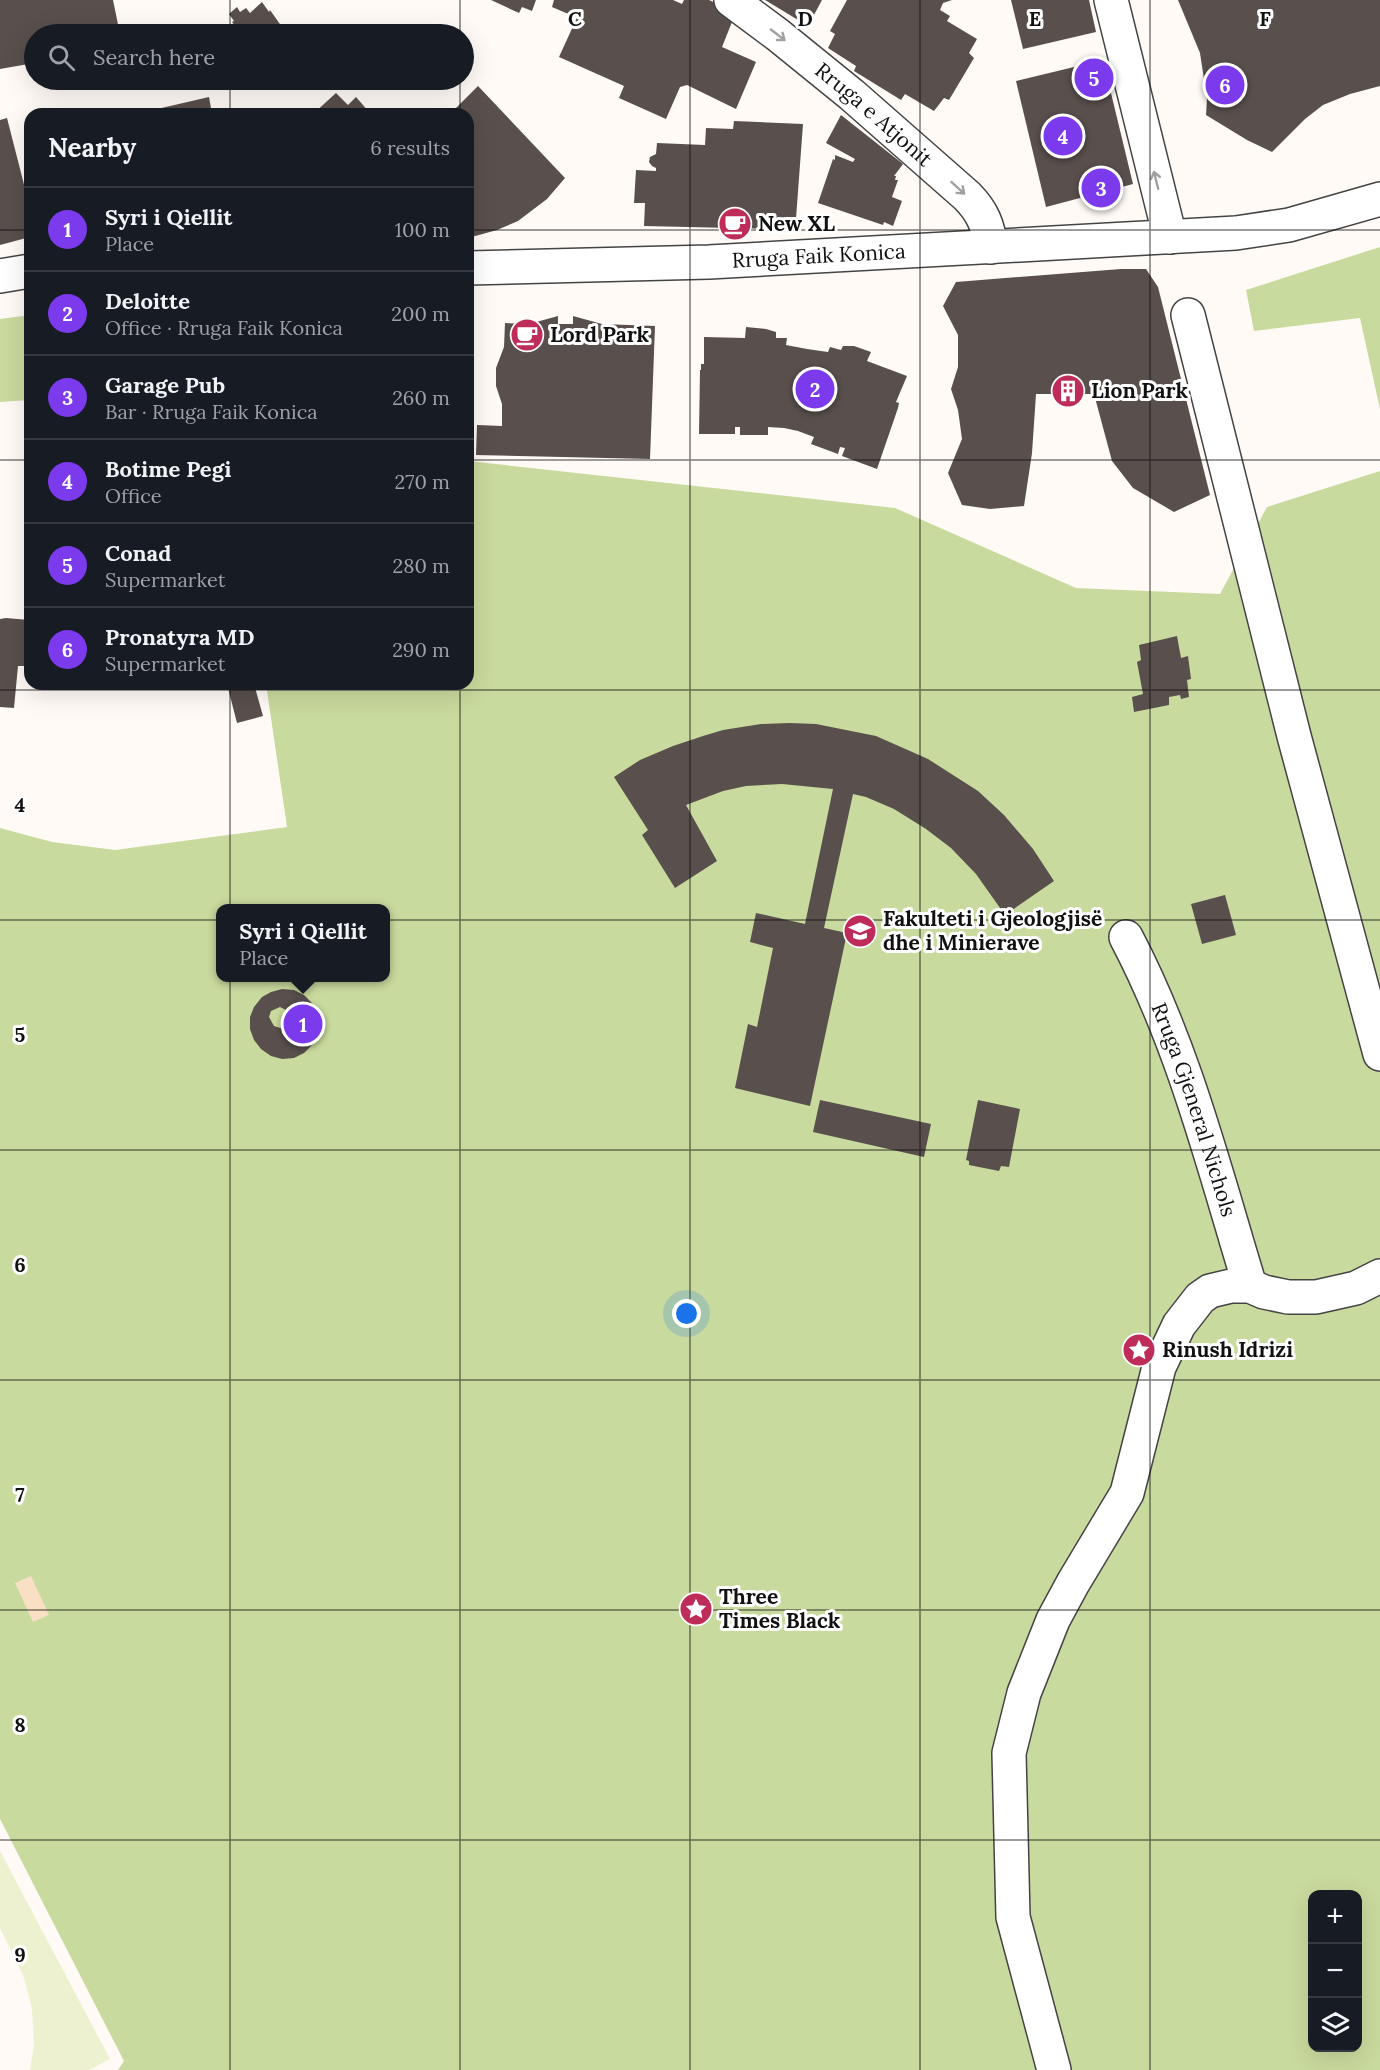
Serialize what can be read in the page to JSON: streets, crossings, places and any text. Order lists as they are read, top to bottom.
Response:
{
  "streets": {
    "street": ["Rruga e Atjonit", "Rruga Faik Konica", "Rruga Gjeneral Nichols"]
  },
  "crossings": [
    ["Rruga e Atjonit", "Rruga Faik Konica"]
  ],
  "one_way": ["Rruga e Atjonit"],
  "places": {
    "cafe": ["New XL", "Lord Park"],
    "building": ["Lion Park"],
    "school or university": ["Fakulteti i Gjeologjisë dhe i Minierave"],
    "place": ["Rinush Idrizi", "Three Times Black"]
  },
  "page": {
    "search": "Search here",
    "pins": [
      "5",
      "6",
      "4",
      "3",
      "2",
      "1"
    ],
    "heading": ["Nearby", "6 results"],
    "list": [
      {
        "mark": "1",
        "name": "Syri i Qiellit",
        "note": "Place",
        "value": "100 m"
      },
      {
        "mark": "2",
        "name": "Deloitte",
        "note": "Office · Rruga Faik Konica",
        "value": "200 m"
      },
      {
        "mark": "3",
        "name": "Garage Pub",
        "note": "Bar · Rruga Faik Konica",
        "value": "260 m"
      },
      {
        "mark": "4",
        "name": "Botime Pegi",
        "note": "Office",
        "value": "270 m"
      },
      {
        "mark": "5",
        "name": "Conad",
        "note": "Supermarket",
        "value": "280 m"
      },
      {
        "mark": "6",
        "name": "Pronatyra MD",
        "note": "Supermarket",
        "value": "290 m"
      }
    ],
    "popup": ["Syri i Qiellit", "Place"],
    "map_buttons": ["+", "−"]
  },
  "grid": {
    "columns": [
      "C",
      "D",
      "E",
      "F"
    ],
    "rows": [
      "4",
      "5",
      "6",
      "7",
      "8",
      "9"
    ]
  }
}
